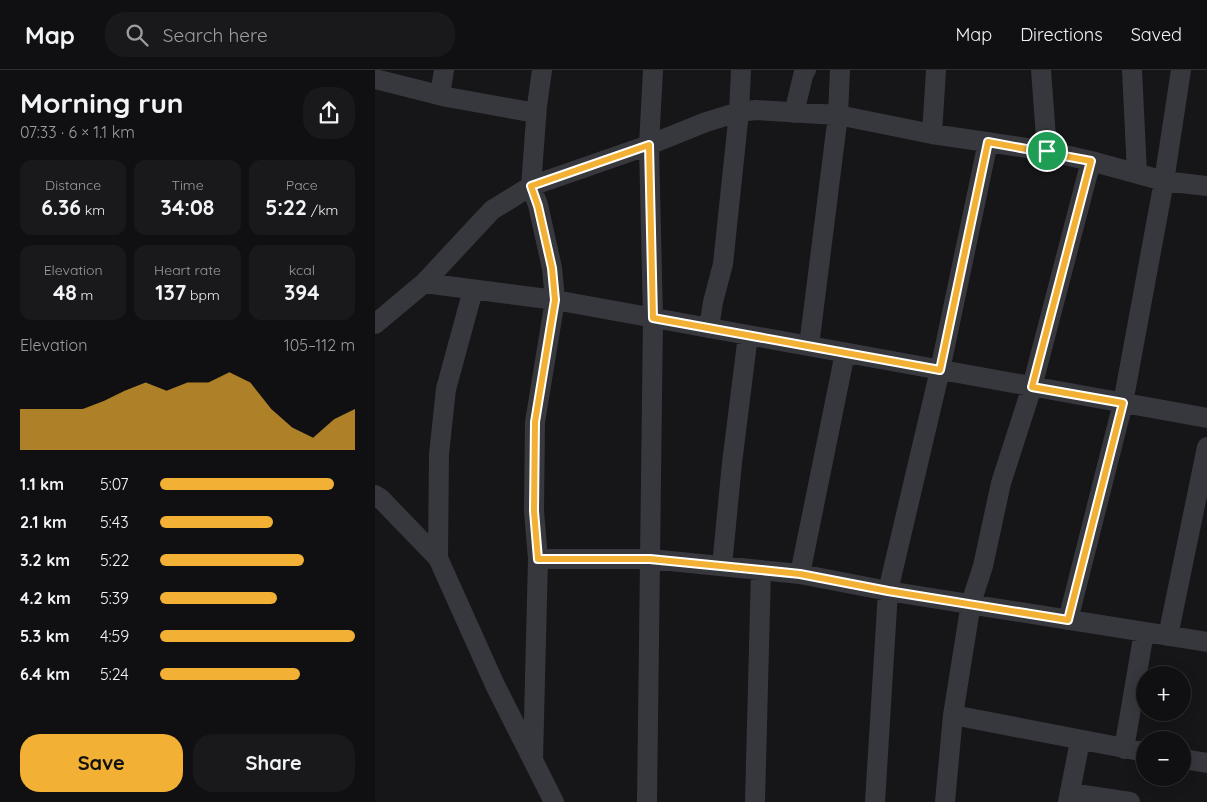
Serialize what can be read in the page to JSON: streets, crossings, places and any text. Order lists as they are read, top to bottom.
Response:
{
  "page": {
    "header": "Map",
    "search": "Search here",
    "nav": ["Map", "Directions", "Saved"],
    "heading": ["Morning run", "07:33 · 6 × 1.1 km"],
    "stats": [
      ["Distance", "6.36 km"],
      ["Time", "34:08"],
      ["Pace", "5:22 /km"],
      ["Elevation", "48 m"],
      ["Heart rate", "137 bpm"],
      ["kcal", "394"]
    ],
    "chart": ["Elevation", "105–112 m"],
    "list": [
      {
        "name": "1.1 km",
        "note": "5:07"
      },
      {
        "name": "2.1 km",
        "note": "5:43"
      },
      {
        "name": "3.2 km",
        "note": "5:22"
      },
      {
        "name": "4.2 km",
        "note": "5:39"
      },
      {
        "name": "5.3 km",
        "note": "4:59"
      },
      {
        "name": "6.4 km",
        "note": "5:24"
      }
    ],
    "map_buttons": ["+", "−"],
    "buttons": ["Save", "Share"]
  }
}
